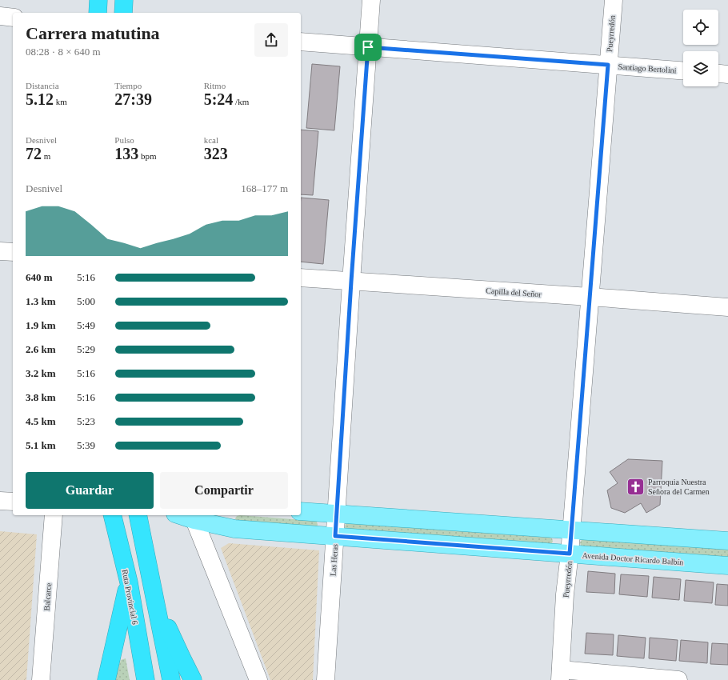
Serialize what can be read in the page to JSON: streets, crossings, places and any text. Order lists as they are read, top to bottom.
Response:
{
  "streets": {
    "highway": ["Ruta Provincial 6"],
    "main road": ["Avenida Doctor Ricardo Balbín"],
    "street": [
      "Pueyrredón",
      "Santiago Bertolini",
      "Capilla del Señor",
      "Las Heras",
      "Balcarce"
    ]
  },
  "crossings": [
    ["Pueyrredón", "Santiago Bertolini"],
    ["Pueyrredón", "Capilla del Señor"],
    ["Pueyrredón", "Avenida Doctor Ricardo Balbín"],
    ["Santiago Bertolini", "Las Heras"],
    ["Capilla del Señor", "Las Heras"],
    ["Avenida Doctor Ricardo Balbín", "Las Heras"]
  ],
  "places": {
    "church": ["Parroquia Nuestra Señora del Carmen"]
  },
  "page": {
    "heading": ["Carrera matutina", "08:28 · 8 × 640 m"],
    "stats": [
      ["Distancia", "5.12 km"],
      ["Tiempo", "27:39"],
      ["Ritmo", "5:24 /km"],
      ["Desnivel", "72 m"],
      ["Pulso", "133 bpm"],
      ["kcal", "323"]
    ],
    "chart": ["Desnivel", "168–177 m"],
    "list": [
      {
        "name": "640 m",
        "note": "5:16"
      },
      {
        "name": "1.3 km",
        "note": "5:00"
      },
      {
        "name": "1.9 km",
        "note": "5:49"
      },
      {
        "name": "2.6 km",
        "note": "5:29"
      },
      {
        "name": "3.2 km",
        "note": "5:16"
      },
      {
        "name": "3.8 km",
        "note": "5:16"
      },
      {
        "name": "4.5 km",
        "note": "5:23"
      },
      {
        "name": "5.1 km",
        "note": "5:39"
      }
    ],
    "buttons": ["Guardar", "Compartir"]
  }
}
